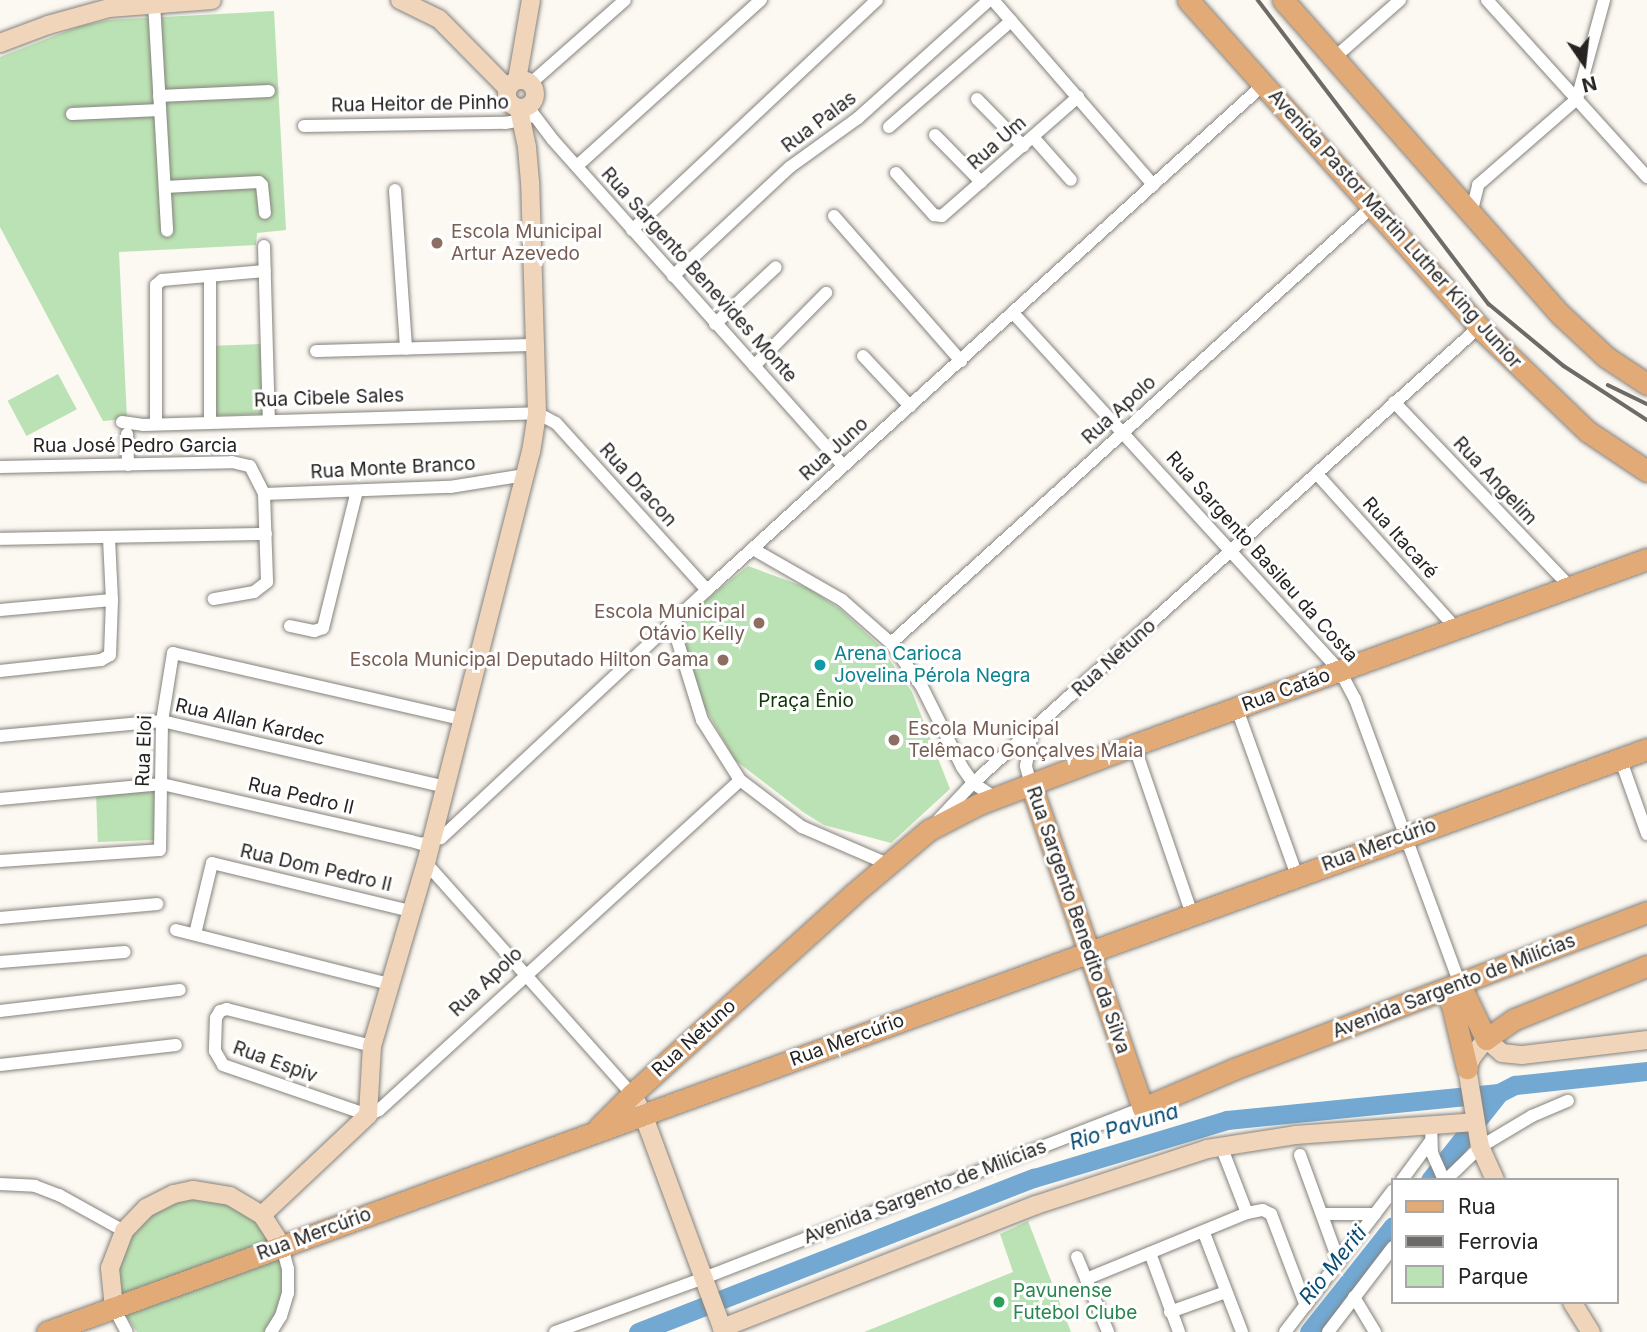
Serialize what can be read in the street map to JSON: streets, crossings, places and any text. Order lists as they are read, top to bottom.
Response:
{
  "streets": {
    "main road": [
      "Avenida Pastor Martin Luther King Junior",
      "Rua Netuno",
      "Rua Catão",
      "Rua Mercúrio",
      "Rua Sargento Benedito da Silva",
      "Avenida Sargento de Milícias"
    ],
    "street": [
      "Rua Heitor de Pinho",
      "Rua Palas",
      "Rua Um",
      "Rua Sargento Benevides Monte",
      "Rua Cibele Sales",
      "Rua Apolo",
      "Rua José Pedro Garcia",
      "Rua Juno",
      "Rua Monte Branco",
      "Rua Angelim",
      "Rua Dracon",
      "Rua Itacaré",
      "Rua Sargento Basileu da Costa",
      "Rua Allan Kardec",
      "Rua Eloi",
      "Rua Pedro II",
      "Rua Dom Pedro II",
      "Rua Espiv"
    ]
  },
  "crossings": [
    ["Rua Heitor de Pinho", "Rua Sargento Benevides Monte"],
    ["Rua Palas", "Rua Um"],
    ["Rua Palas", "Rua Sargento Benevides Monte"],
    ["Rua Palas", "Rua Juno"],
    ["Avenida Pastor Martin Luther King Junior", "Rua Apolo"],
    ["Avenida Pastor Martin Luther King Junior", "Rua Juno"],
    ["Avenida Pastor Martin Luther King Junior", "Rua Netuno"],
    ["Rua Sargento Benevides Monte", "Rua Juno"],
    ["Rua Cibele Sales", "Rua José Pedro Garcia"],
    ["Rua Cibele Sales", "Rua Dracon"],
    ["Rua Apolo", "Rua Sargento Basileu da Costa"],
    ["Rua Apolo", "Rua Espiv"],
    ["Rua José Pedro Garcia", "Rua Monte Branco"],
    ["Rua Juno", "Rua Dracon"],
    ["Rua Juno", "Rua Sargento Basileu da Costa"],
    ["Rua Juno", "Rua Pedro II"],
    ["Rua Angelim", "Rua Netuno"],
    ["Rua Angelim", "Rua Catão"],
    ["Rua Itacaré", "Rua Netuno"],
    ["Rua Itacaré", "Rua Catão"],
    ["Rua Sargento Basileu da Costa", "Rua Netuno"],
    ["Rua Sargento Basileu da Costa", "Rua Catão"],
    ["Rua Sargento Basileu da Costa", "Rua Mercúrio"],
    ["Rua Sargento Basileu da Costa", "Avenida Sargento de Milícias"],
    ["Rua Netuno", "Rua Catão"],
    ["Rua Netuno", "Rua Mercúrio"],
    ["Rua Netuno", "Rua Sargento Benedito da Silva"],
    ["Rua Catão", "Rua Sargento Benedito da Silva"],
    ["Rua Allan Kardec", "Rua Eloi"],
    ["Rua Eloi", "Rua Pedro II"],
    ["Rua Mercúrio", "Rua Sargento Benedito da Silva"],
    ["Rua Sargento Benedito da Silva", "Avenida Sargento de Milícias"]
  ],
  "water": ["Rio Pavuna", "Rio Meriti"],
  "parks": ["Praça Ênio"],
  "places": [
    "Escola Municipal Artur Azevedo",
    "Escola Municipal Otávio Kelly",
    "Escola Municipal Deputado Hilton Gama",
    "Arena Carioca Jovelina Pérola Negra",
    "Escola Municipal Telêmaco Gonçalves Maia",
    "Pavunense Futebol Clube"
  ],
  "legend": ["Rua", "Ferrovia", "Parque"],
  "north": "bottom"
}
